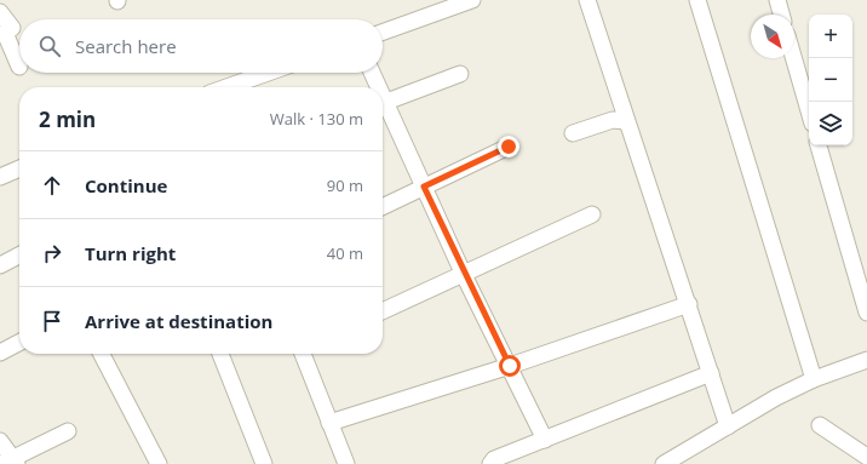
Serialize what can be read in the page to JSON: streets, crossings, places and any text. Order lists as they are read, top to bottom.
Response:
{
  "north": "bottom right",
  "page": {
    "map_buttons": ["+", "−"],
    "search": "Search here",
    "heading": ["2 min", "Walk · 130 m"],
    "list": [
      ["Continue", "90 m"],
      ["Turn right", "40 m"],
      "Arrive at destination"
    ]
  }
}
